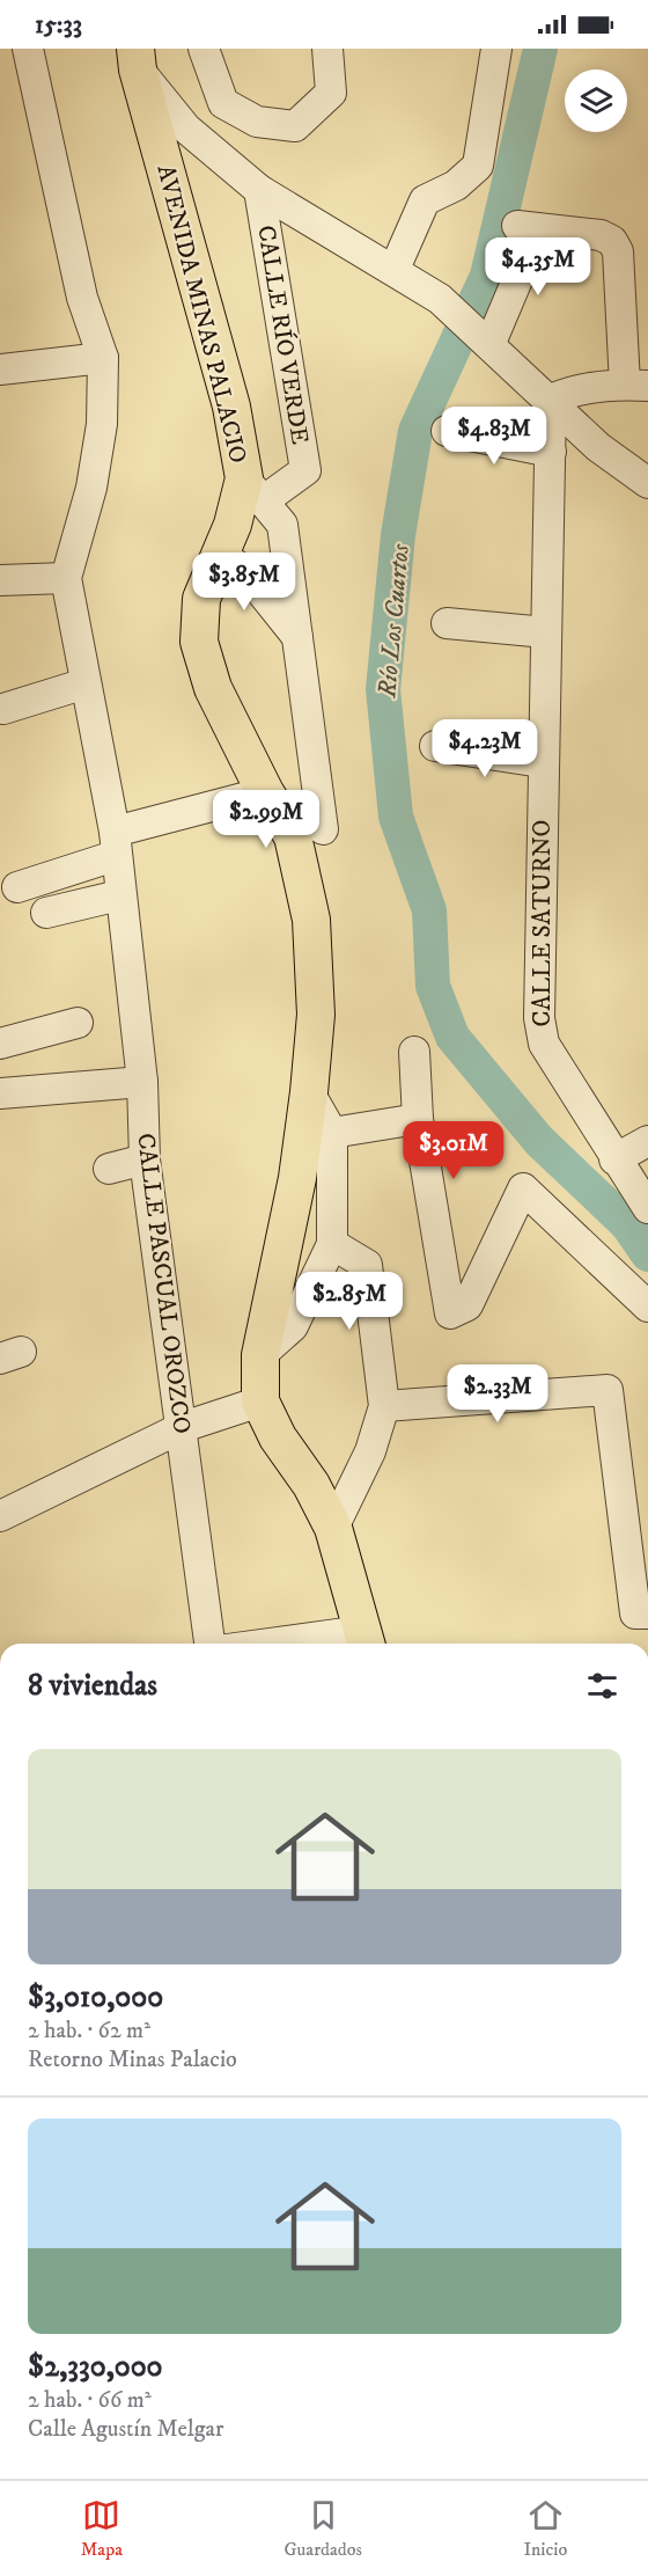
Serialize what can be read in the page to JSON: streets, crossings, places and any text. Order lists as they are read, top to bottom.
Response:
{
  "streets": {
    "main road": ["AVENIDA MINAS PALACIO"],
    "street": ["CALLE RÍO VERDE", "CALLE SATURNO", "CALLE PASCUAL OROZCO"]
  },
  "crossings": [
    ["AVENIDA MINAS PALACIO", "CALLE RÍO VERDE"]
  ],
  "water": ["Río Los Cuartos"],
  "page": {
    "status": "15:33",
    "price": [
      "$4.35M",
      "$4.83M",
      "$3.85M",
      "$4.23M",
      "$2.99M",
      "$3.01M",
      "$2.85M",
      "$2.33M"
    ],
    "heading": "8 viviendas",
    "list": [
      {
        "name": "$3,010,000",
        "note": "2 hab. · 62 m² · Retorno Minas Palacio"
      },
      {
        "name": "$2,330,000",
        "note": "2 hab. · 66 m² · Calle Agustín Melgar"
      }
    ],
    "tabs": ["Mapa", "Guardados", "Inicio"]
  }
}
